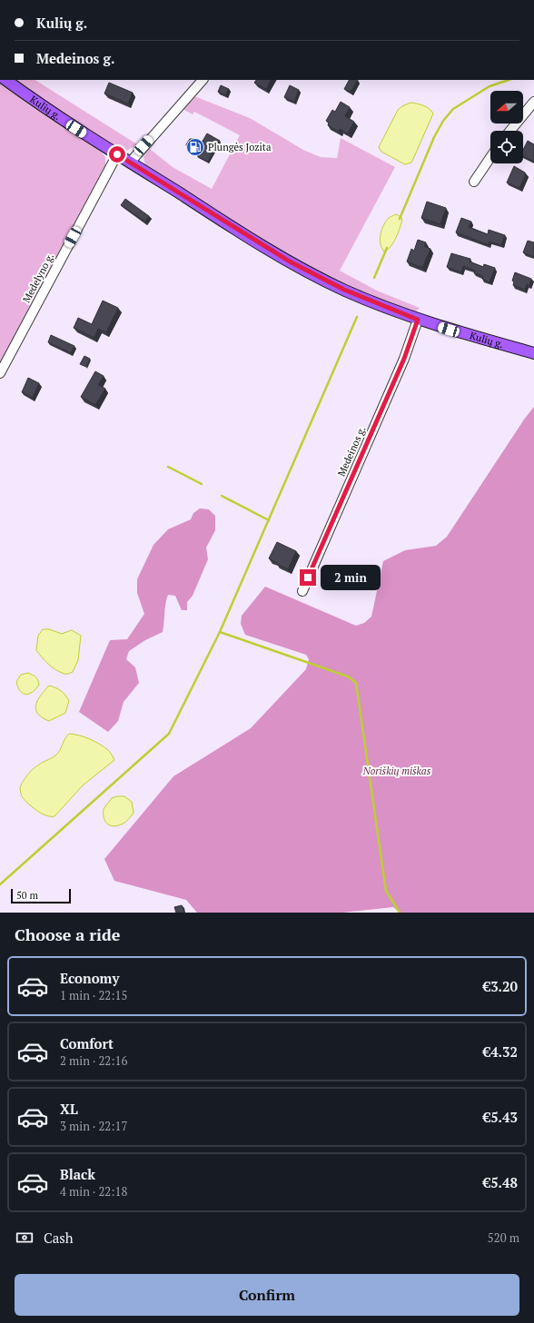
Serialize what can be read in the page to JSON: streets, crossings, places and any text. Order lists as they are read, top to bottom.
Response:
{
  "streets": {
    "main road": ["Kulių g."],
    "street": ["Medelyno g.", "Medeinos g."]
  },
  "crossings": [
    ["Kulių g.", "Medelyno g."],
    ["Kulių g.", "Medeinos g."]
  ],
  "parks": ["Noriškių miškas"],
  "places": {
    "fuel station": ["Plungės Jozita"]
  },
  "scale_bar": "50 m",
  "north": "left",
  "page": {
    "banner": ["Kulių g.", "Medeinos g."],
    "bubble": "2 min",
    "scale": "50 m",
    "heading": "Choose a ride",
    "list": [
      {
        "name": "Economy",
        "note": "1 min · 22:15",
        "value": "€3.20"
      },
      {
        "name": "Comfort",
        "note": "2 min · 22:16",
        "value": "€4.32"
      },
      {
        "name": "XL",
        "note": "3 min · 22:17",
        "value": "€5.43"
      },
      {
        "name": "Black",
        "note": "4 min · 22:18",
        "value": "€5.48"
      }
    ],
    "pay": ["Cash", "520 m"],
    "buttons": "Confirm"
  }
}
